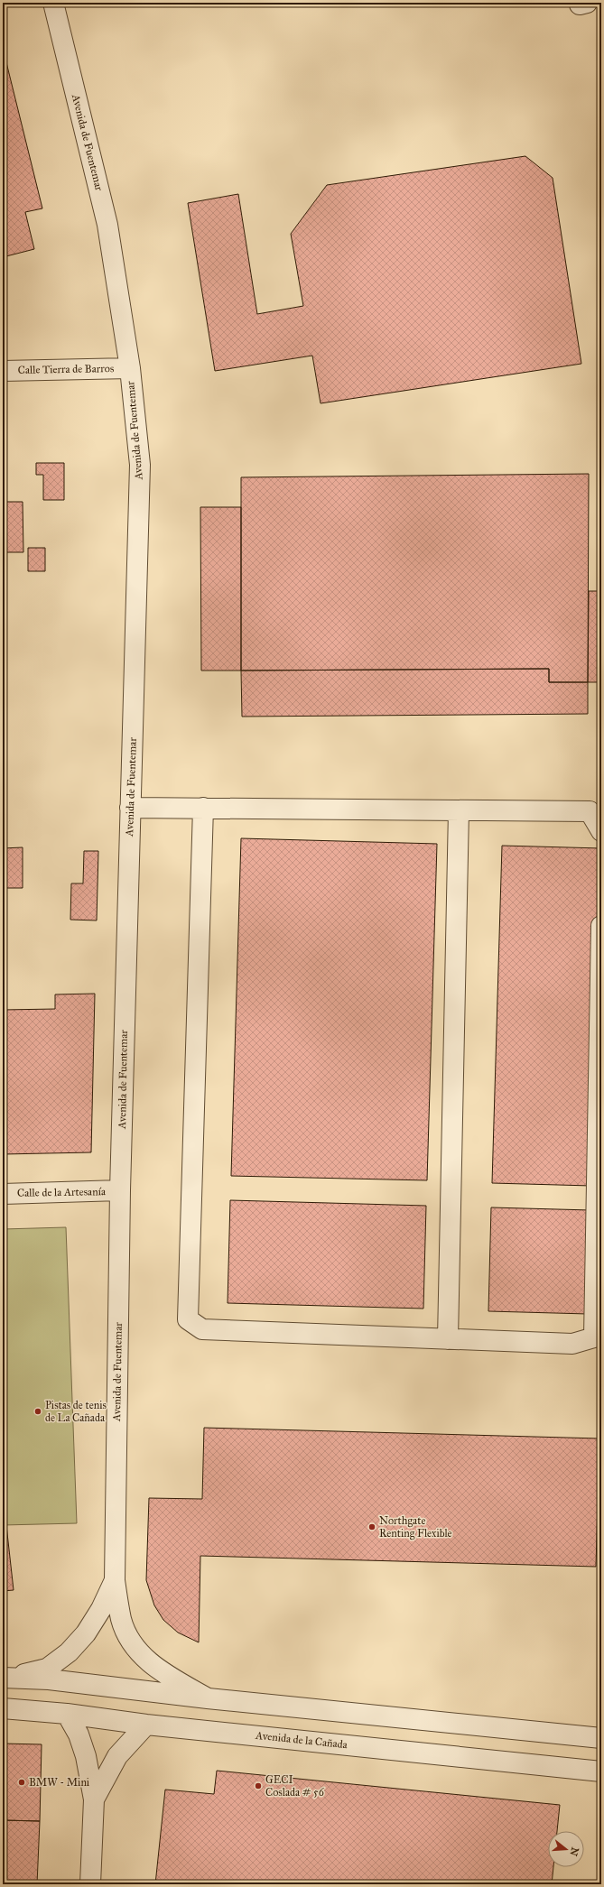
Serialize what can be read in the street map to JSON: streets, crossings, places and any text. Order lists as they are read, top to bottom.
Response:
{
  "streets": {
    "street": [
      "Avenida de Fuentemar",
      "Calle Tierra de Barros",
      "Calle de la Artesanía",
      "Avenida de la Cañada"
    ]
  },
  "crossings": [
    ["Avenida de Fuentemar", "Calle Tierra de Barros"],
    ["Avenida de Fuentemar", "Calle de la Artesanía"]
  ],
  "places": [
    "Pistas de tenis de La Cañada",
    "Northgate Renting Flexible",
    "BMW - Mini",
    "GECI Coslada # 56"
  ],
  "north": "right"
}
